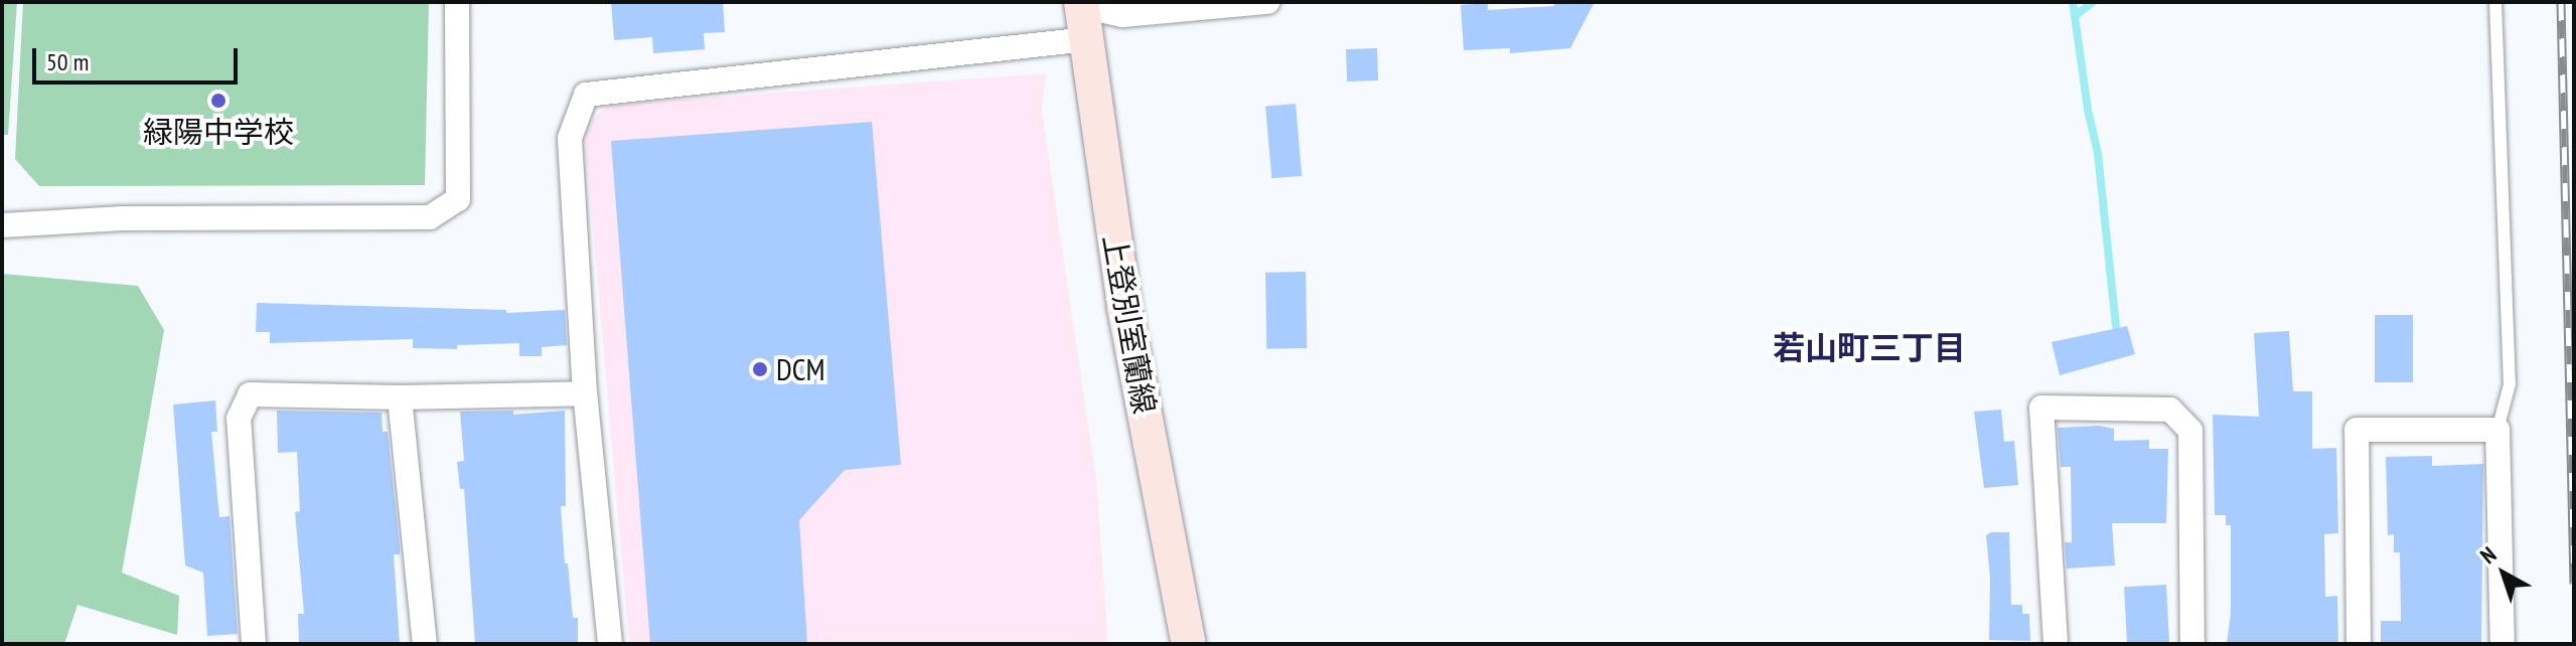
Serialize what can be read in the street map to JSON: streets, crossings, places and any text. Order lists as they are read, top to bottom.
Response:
{
  "streets": {
    "main road": ["上登別室蘭線"]
  },
  "districts": ["若山町三丁目"],
  "places": ["緑陽中学校", "DCM"],
  "scale_bar": "50 m",
  "north": "top left"
}
